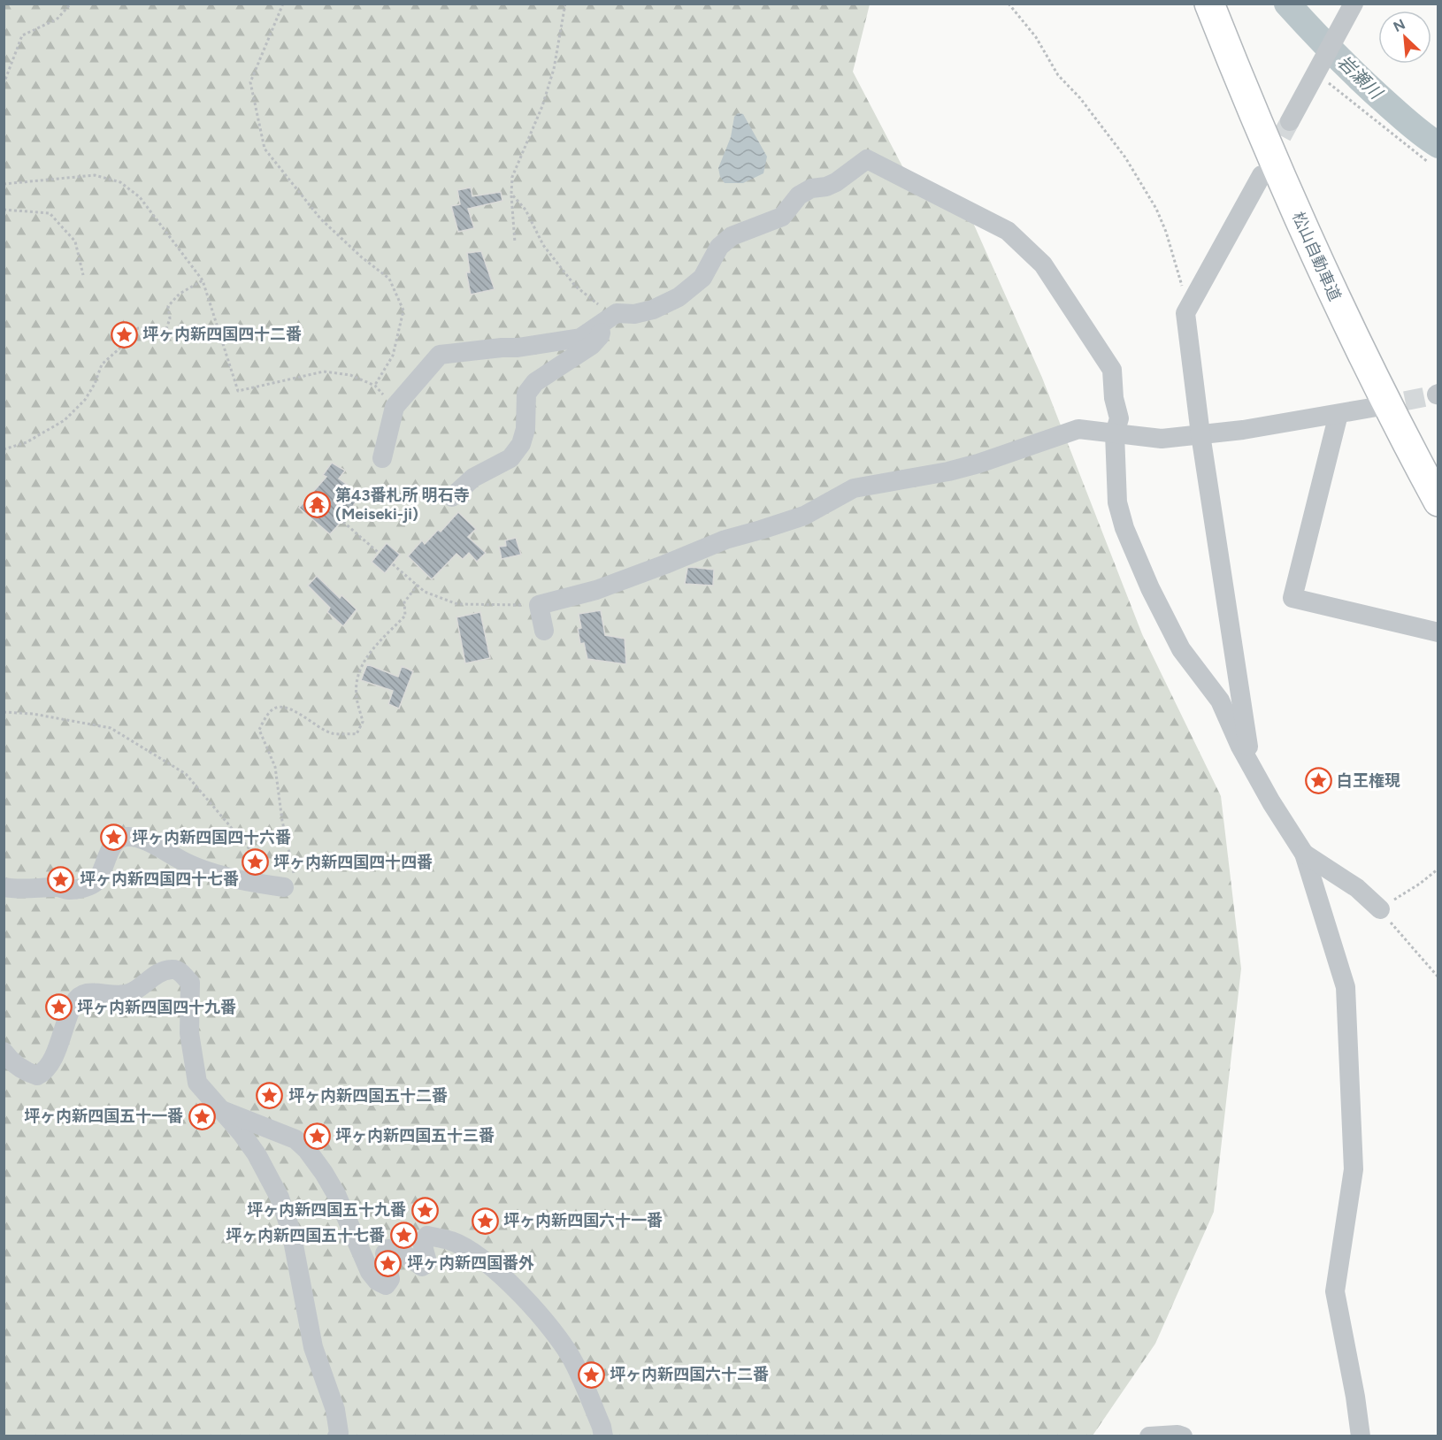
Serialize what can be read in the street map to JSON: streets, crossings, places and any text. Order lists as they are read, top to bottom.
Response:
{
  "streets": {
    "highway": ["松山自動車道"]
  },
  "water": ["岩瀬川"],
  "places": {
    "place": [
      "坪ヶ内新四国四十二番",
      "白王権現",
      "坪ヶ内新四国四十六番",
      "坪ヶ内新四国四十四番",
      "坪ヶ内新四国四十七番",
      "坪ヶ内新四国四十九番",
      "坪ヶ内新四国五十二番",
      "坪ヶ内新四国五十一番",
      "坪ヶ内新四国五十三番",
      "坪ヶ内新四国五十九番",
      "坪ヶ内新四国六十一番",
      "坪ヶ内新四国五十七番",
      "坪ヶ内新四国番外",
      "坪ヶ内新四国六十二番"
    ],
    "temple": ["第43番札所 明石寺 (Meiseki-ji)"]
  },
  "north": "top left"
}
